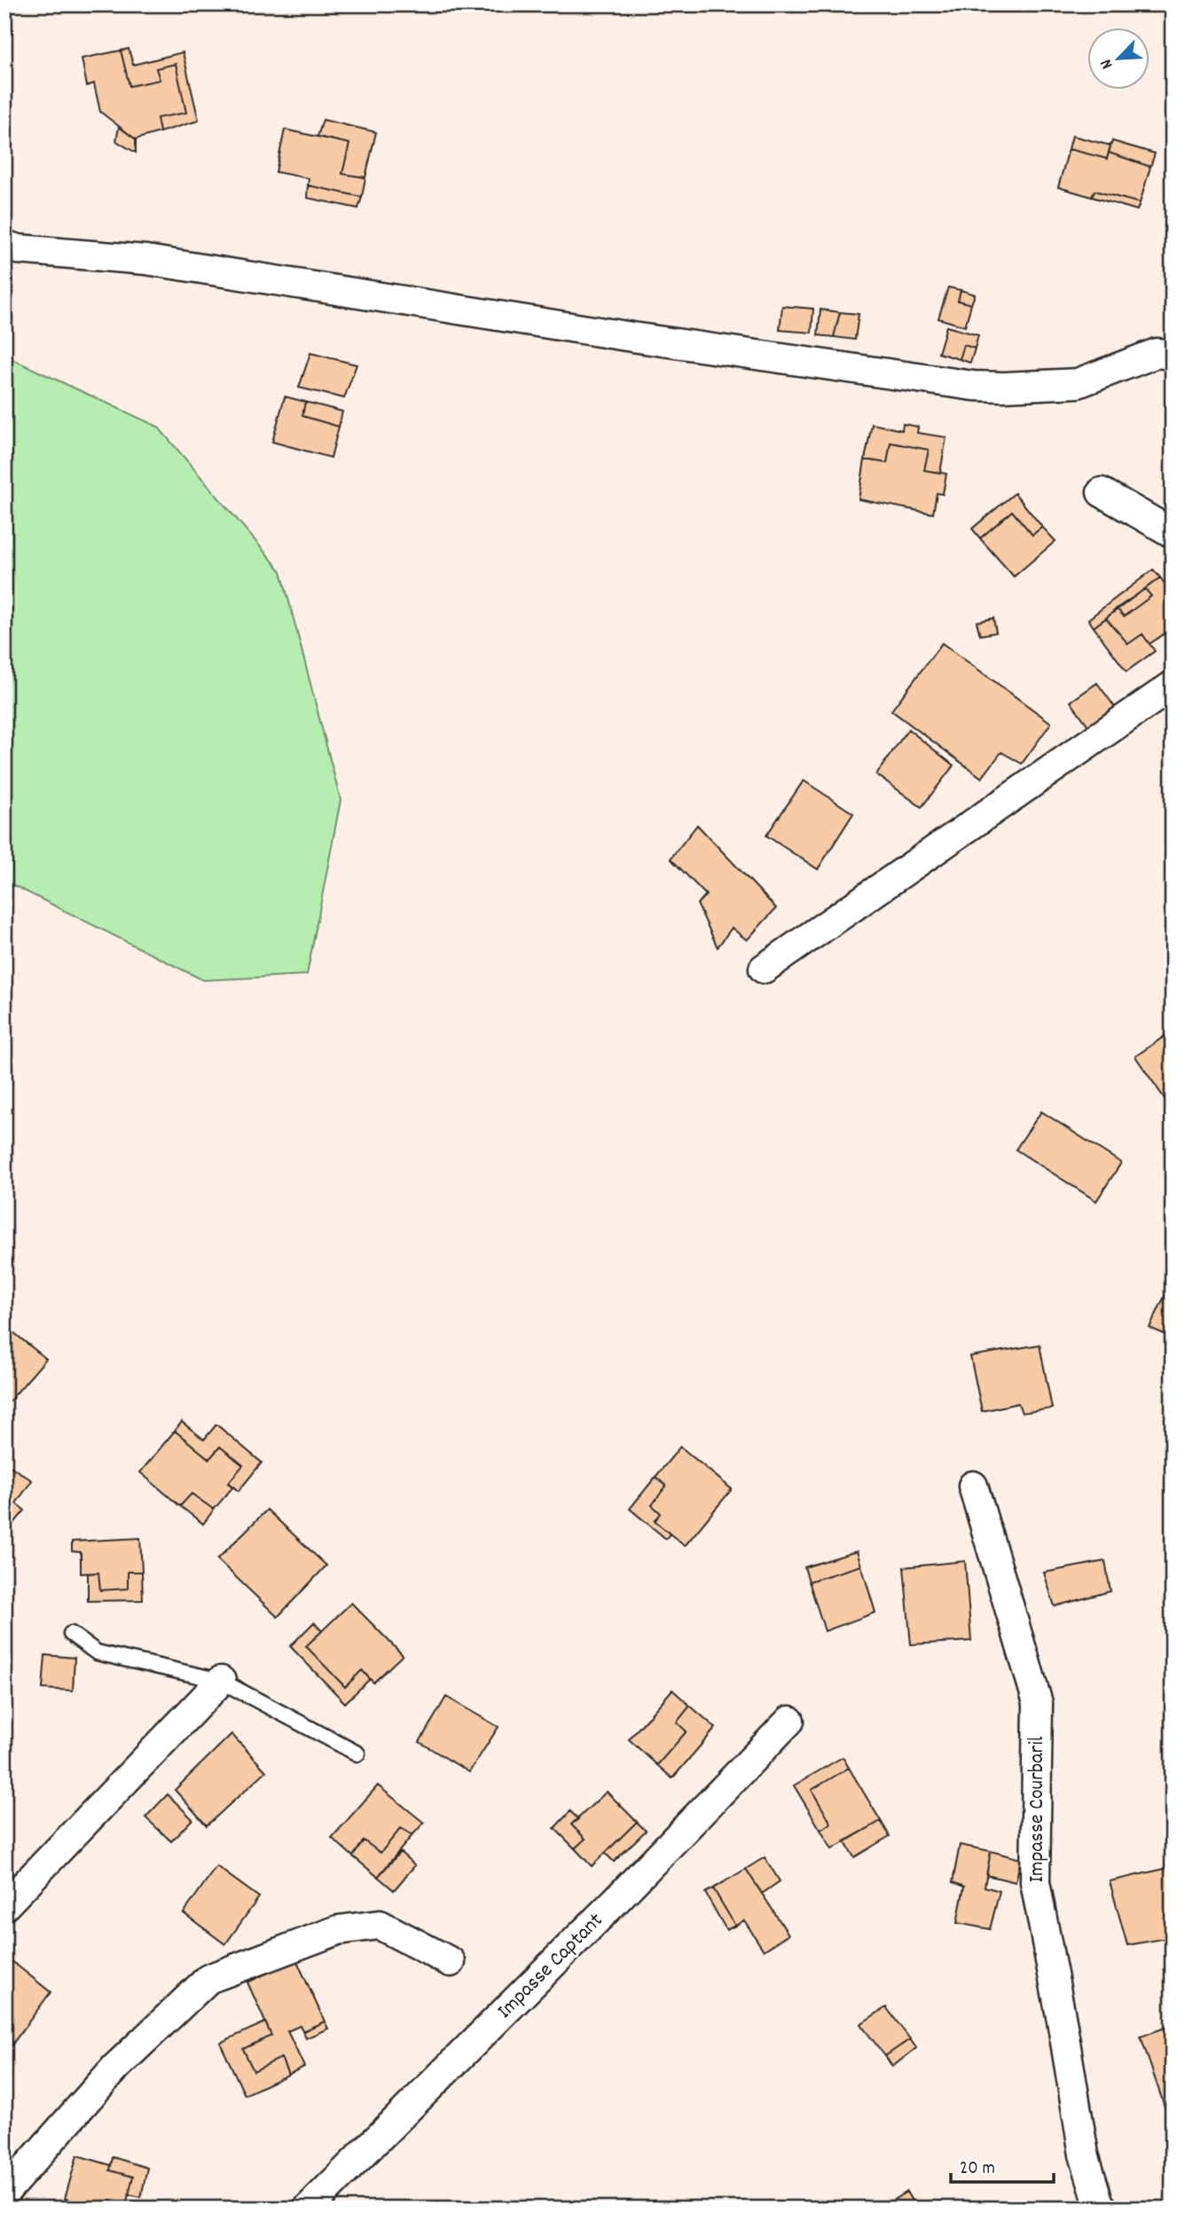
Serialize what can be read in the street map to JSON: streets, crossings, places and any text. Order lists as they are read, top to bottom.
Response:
{
  "streets": {
    "street": ["Impasse Courbaril", "Impasse Captant"]
  },
  "scale_bar": "20 m",
  "north": "bottom left"
}
